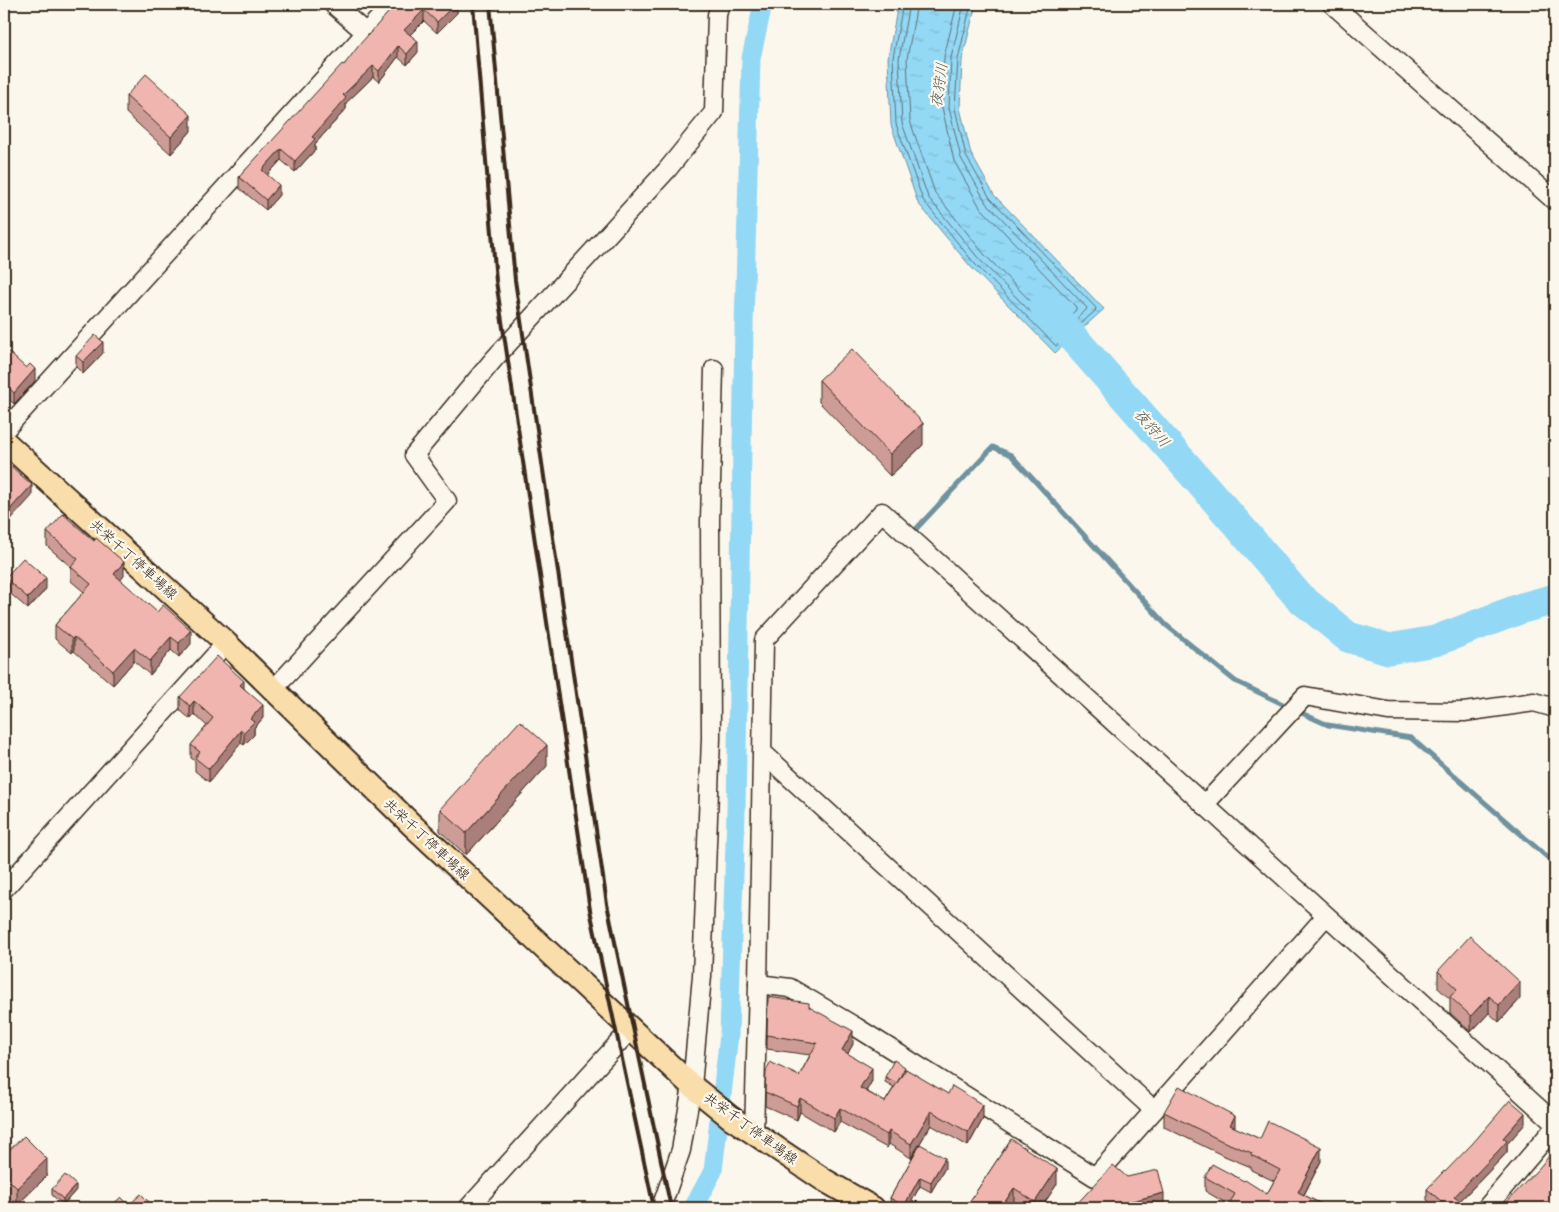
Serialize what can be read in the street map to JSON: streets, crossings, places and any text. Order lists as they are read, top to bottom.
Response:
{
  "streets": {
    "main road": ["共栄千丁停車場線"]
  },
  "water": ["夜狩川"]
}
